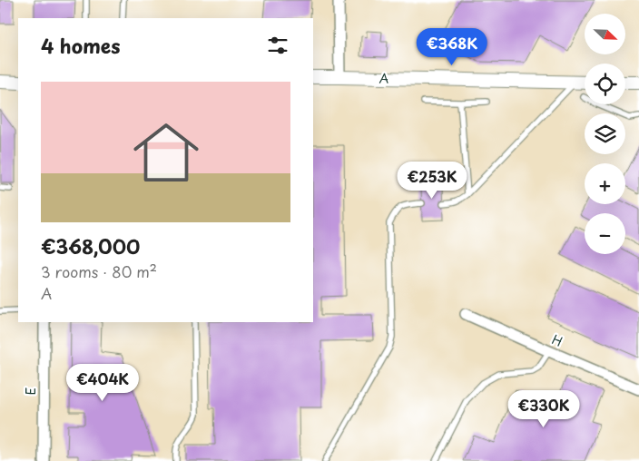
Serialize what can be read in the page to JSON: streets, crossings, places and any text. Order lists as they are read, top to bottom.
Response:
{
  "streets": {
    "street": ["Α", "Η", "Ε"]
  },
  "north": "bottom right",
  "page": {
    "map_buttons": ["+", "−"],
    "heading": "4 homes",
    "price": [
      "€368K",
      "€253K",
      "€404K",
      "€330K"
    ],
    "list": [
      {
        "name": "€368,000",
        "note": "3 rooms · 80 m² · Α"
      }
    ]
  }
}
